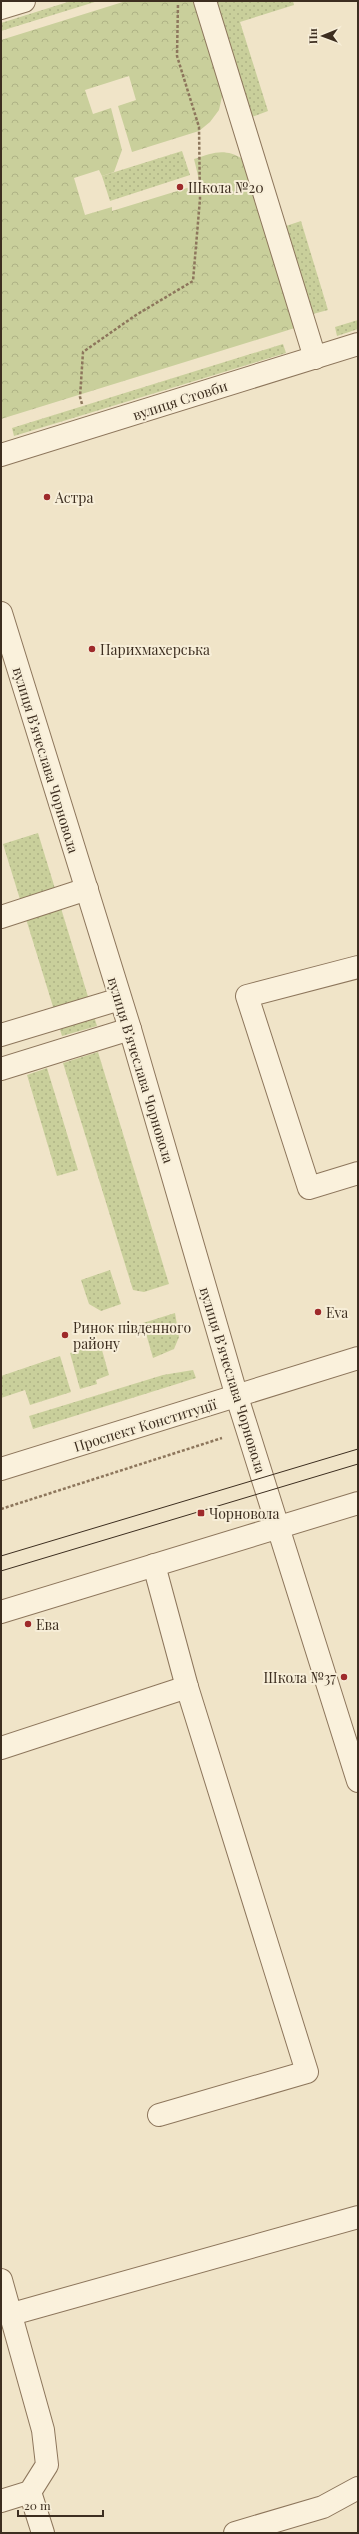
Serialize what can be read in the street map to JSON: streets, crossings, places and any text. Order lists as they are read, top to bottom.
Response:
{
  "streets": {
    "street": ["вулиця Стовби", "вулиця Вʼячеслава Чорновола", "Проспект Конституції"]
  },
  "crossings": [
    ["вулиця Вʼячеслава Чорновола", "Проспект Конституції"]
  ],
  "places": {
    "other": [
      "Школа №20",
      "Астра",
      "Парихмахерська",
      "Eva",
      "Ринок південного району",
      "Ева",
      "Школа №37"
    ],
    "transit": ["Чорновола"]
  },
  "scale_bar": "20 m",
  "north": "left"
}
